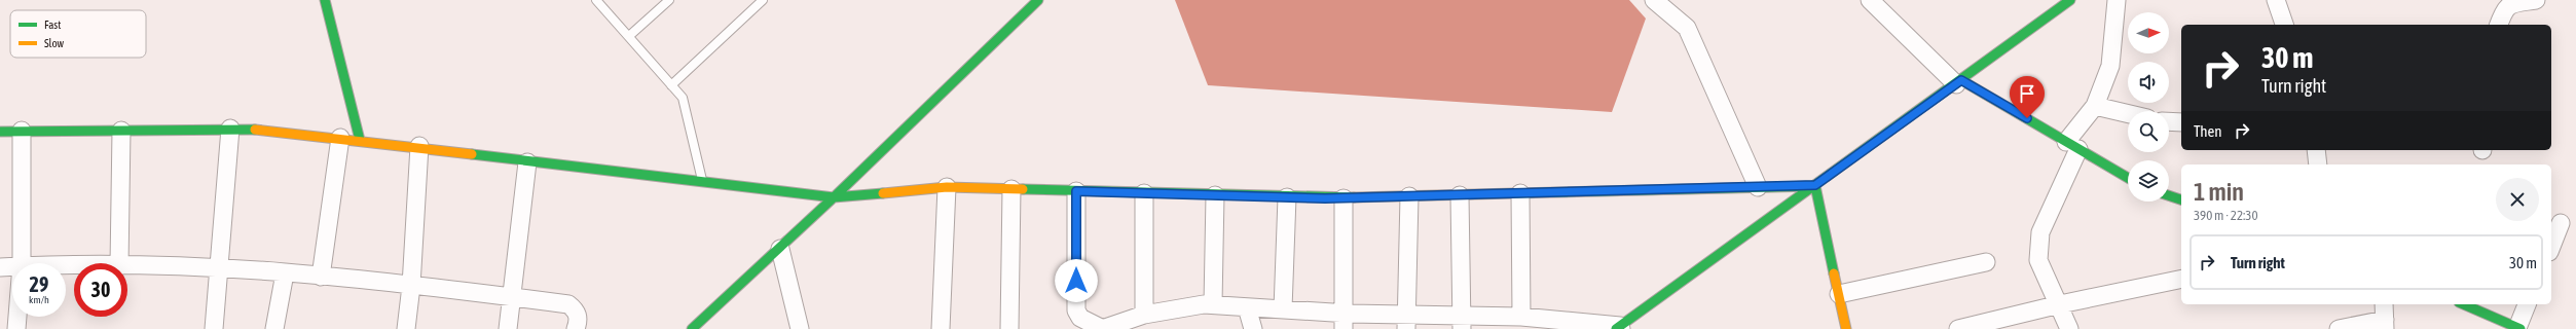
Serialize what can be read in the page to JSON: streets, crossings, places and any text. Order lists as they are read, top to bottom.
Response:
{
  "legend": ["Fast", "Slow"],
  "north": "right",
  "page": {
    "turn": ["30 m", "Turn right"],
    "then": "Then",
    "heading": ["1 min", "390 m · 22:30"],
    "list": [
      {
        "name": "Turn right",
        "value": "30 m"
      }
    ],
    "speed": "29 km/h",
    "limit": "30"
  }
}
